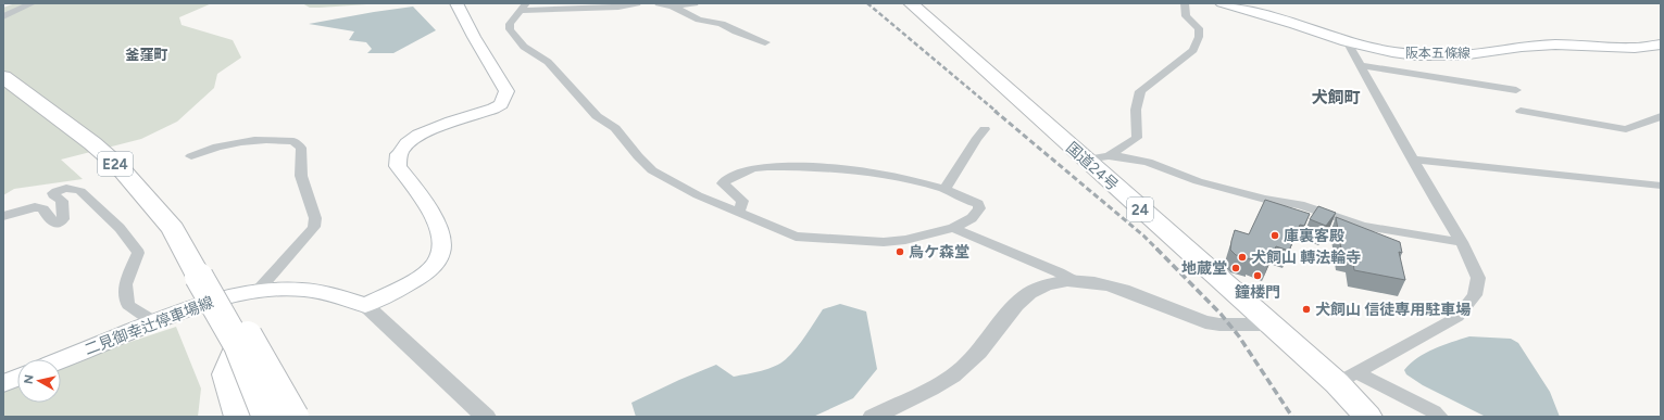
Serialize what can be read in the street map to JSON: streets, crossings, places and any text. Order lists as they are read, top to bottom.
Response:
{
  "streets": {
    "highway": ["E24", "国道24号", "24"],
    "main road": ["阪本五條線", "二見御幸辻停車場線"]
  },
  "districts": ["釜窪町", "犬飼町"],
  "places": [
    "庫裏客殿",
    "烏ケ森堂",
    "犬飼山 轉法輪寺",
    "地蔵堂",
    "鐘楼門",
    "犬飼山 信徒専用駐車場"
  ],
  "north": "left"
}
